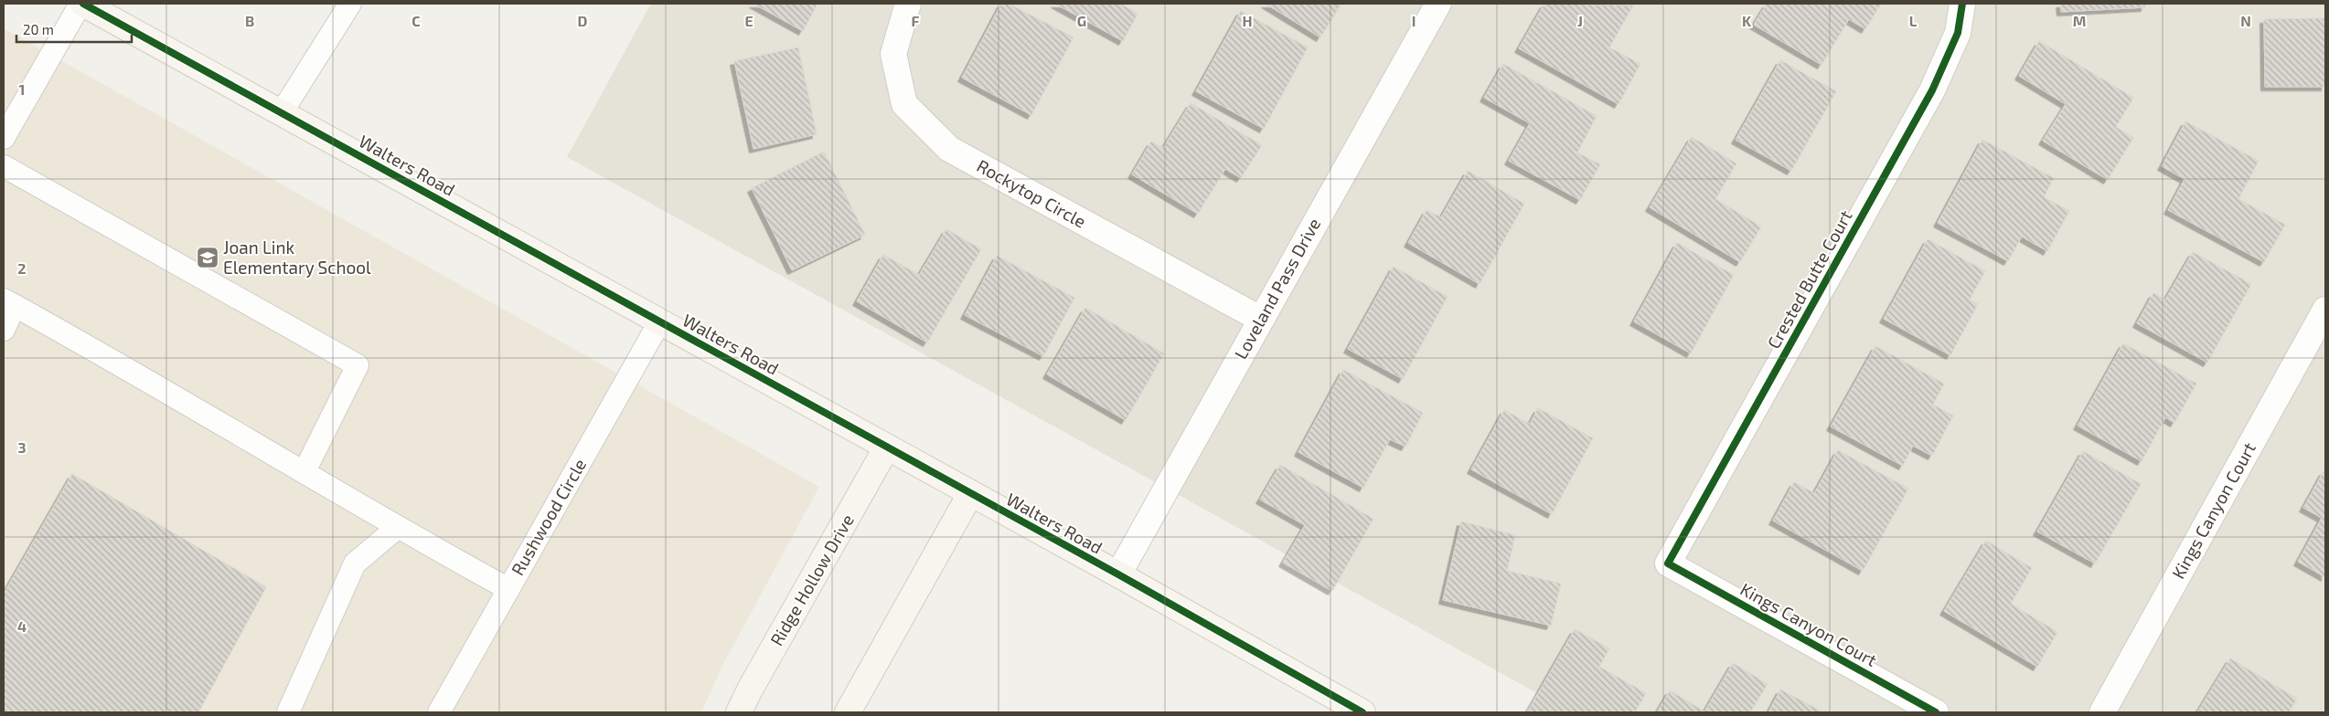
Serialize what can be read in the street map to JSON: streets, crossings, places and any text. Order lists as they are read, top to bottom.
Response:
{
  "streets": {
    "street": [
      "Walters Road",
      "Rockytop Circle",
      "Crested Butte Court",
      "Loveland Pass Drive",
      "Kings Canyon Court",
      "Ridge Hollow Drive"
    ],
    "lane": ["Rushwood Circle"]
  },
  "crossings": [
    ["Walters Road", "Loveland Pass Drive"],
    ["Walters Road", "Rushwood Circle"],
    ["Walters Road", "Ridge Hollow Drive"],
    ["Rockytop Circle", "Loveland Pass Drive"],
    ["Crested Butte Court", "Kings Canyon Court"]
  ],
  "places": {
    "school or university": ["Joan Link Elementary School"]
  },
  "scale_bar": "20 m",
  "grid": {
    "columns": [
      "B",
      "C",
      "D",
      "E",
      "F",
      "G",
      "H",
      "I",
      "J",
      "K",
      "L",
      "M",
      "N"
    ],
    "rows": [
      "1",
      "2",
      "3",
      "4"
    ]
  }
}
